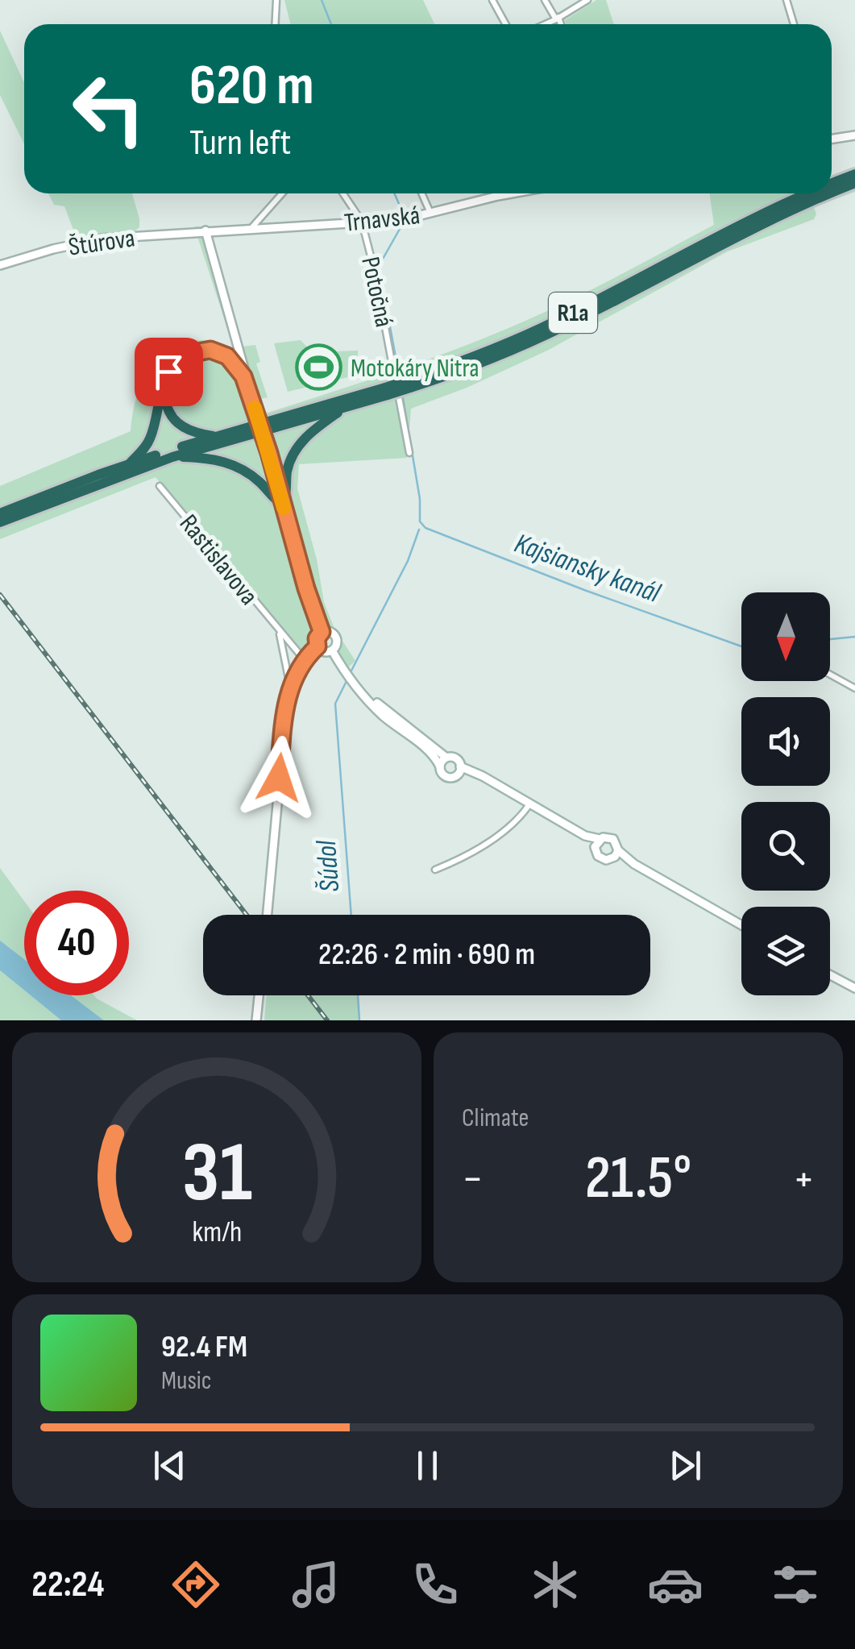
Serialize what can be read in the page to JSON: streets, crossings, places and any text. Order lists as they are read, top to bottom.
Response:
{
  "streets": {
    "highway": ["R1a"],
    "main road": ["Trnavská", "Štúrova"],
    "street": ["Potočná", "Rastislavova"]
  },
  "crossings": [
    ["Trnavská", "Štúrova"],
    ["Trnavská", "Potočná"]
  ],
  "water": ["Kajsiansky kanál", "Šúdol"],
  "places": {
    "sports": ["Motokáry Nitra"]
  },
  "north": "bottom",
  "page": {
    "turn": ["620 m", "Turn left"],
    "limit": "40",
    "trip": "22:26 · 2 min · 690 m",
    "tile": "Climate",
    "heat": ["−", "21.5°", "+"],
    "song": ["92.4 FM", "Music"],
    "tabs": "22:24",
    "gauge": ["31", "km/h"]
  }
}
